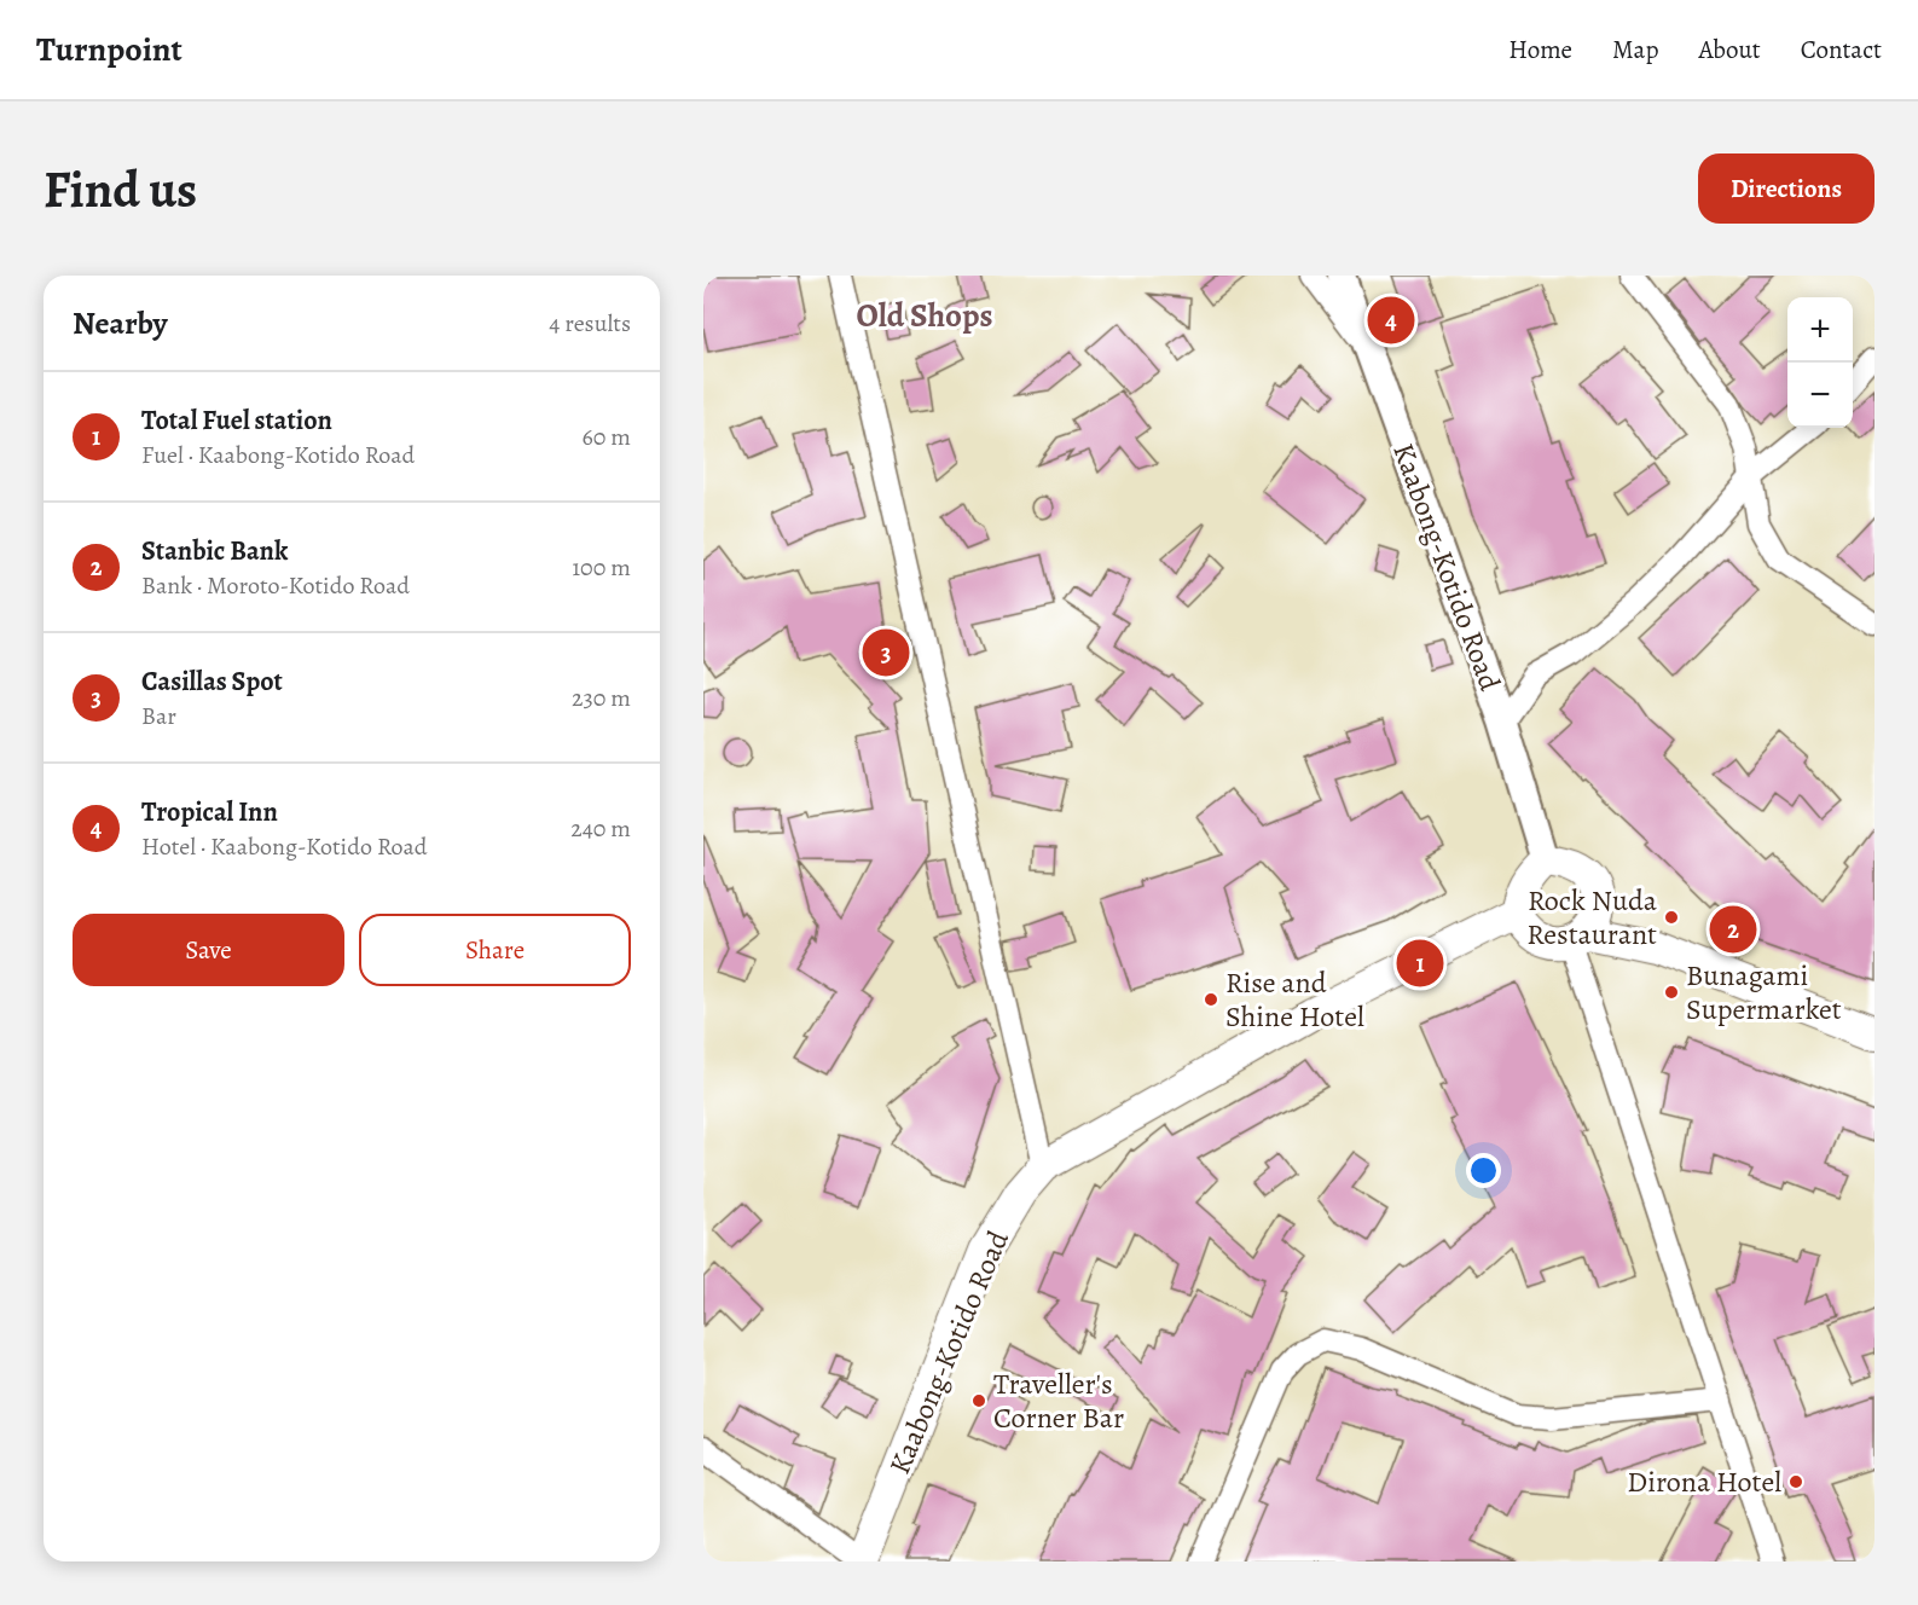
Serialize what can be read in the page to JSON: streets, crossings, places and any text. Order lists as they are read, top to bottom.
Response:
{
  "streets": {
    "main road": ["Kaabong-Kotido Road"]
  },
  "districts": ["Old Shops"],
  "places": [
    "Rock Nuda Restaurant",
    "Bunagami Supermarket",
    "Rise and Shine Hotel",
    "Traveller's Corner Bar",
    "Dirona Hotel"
  ],
  "page": {
    "header": "Turnpoint",
    "nav": [
      "Home",
      "Map",
      "About",
      "Contact"
    ],
    "buttons": [
      "Directions",
      ["Save", "Share"]
    ],
    "title": "Find us",
    "heading": ["Nearby", "4 results"],
    "pins": [
      "4",
      "3",
      "2",
      "1"
    ],
    "map_buttons": ["+", "−"],
    "list": [
      {
        "mark": "1",
        "name": "Total Fuel station",
        "note": "Fuel · Kaabong-Kotido Road",
        "value": "60 m"
      },
      {
        "mark": "2",
        "name": "Stanbic Bank",
        "note": "Bank · Moroto-Kotido Road",
        "value": "100 m"
      },
      {
        "mark": "3",
        "name": "Casillas Spot",
        "note": "Bar",
        "value": "230 m"
      },
      {
        "mark": "4",
        "name": "Tropical Inn",
        "note": "Hotel · Kaabong-Kotido Road",
        "value": "240 m"
      }
    ]
  }
}
